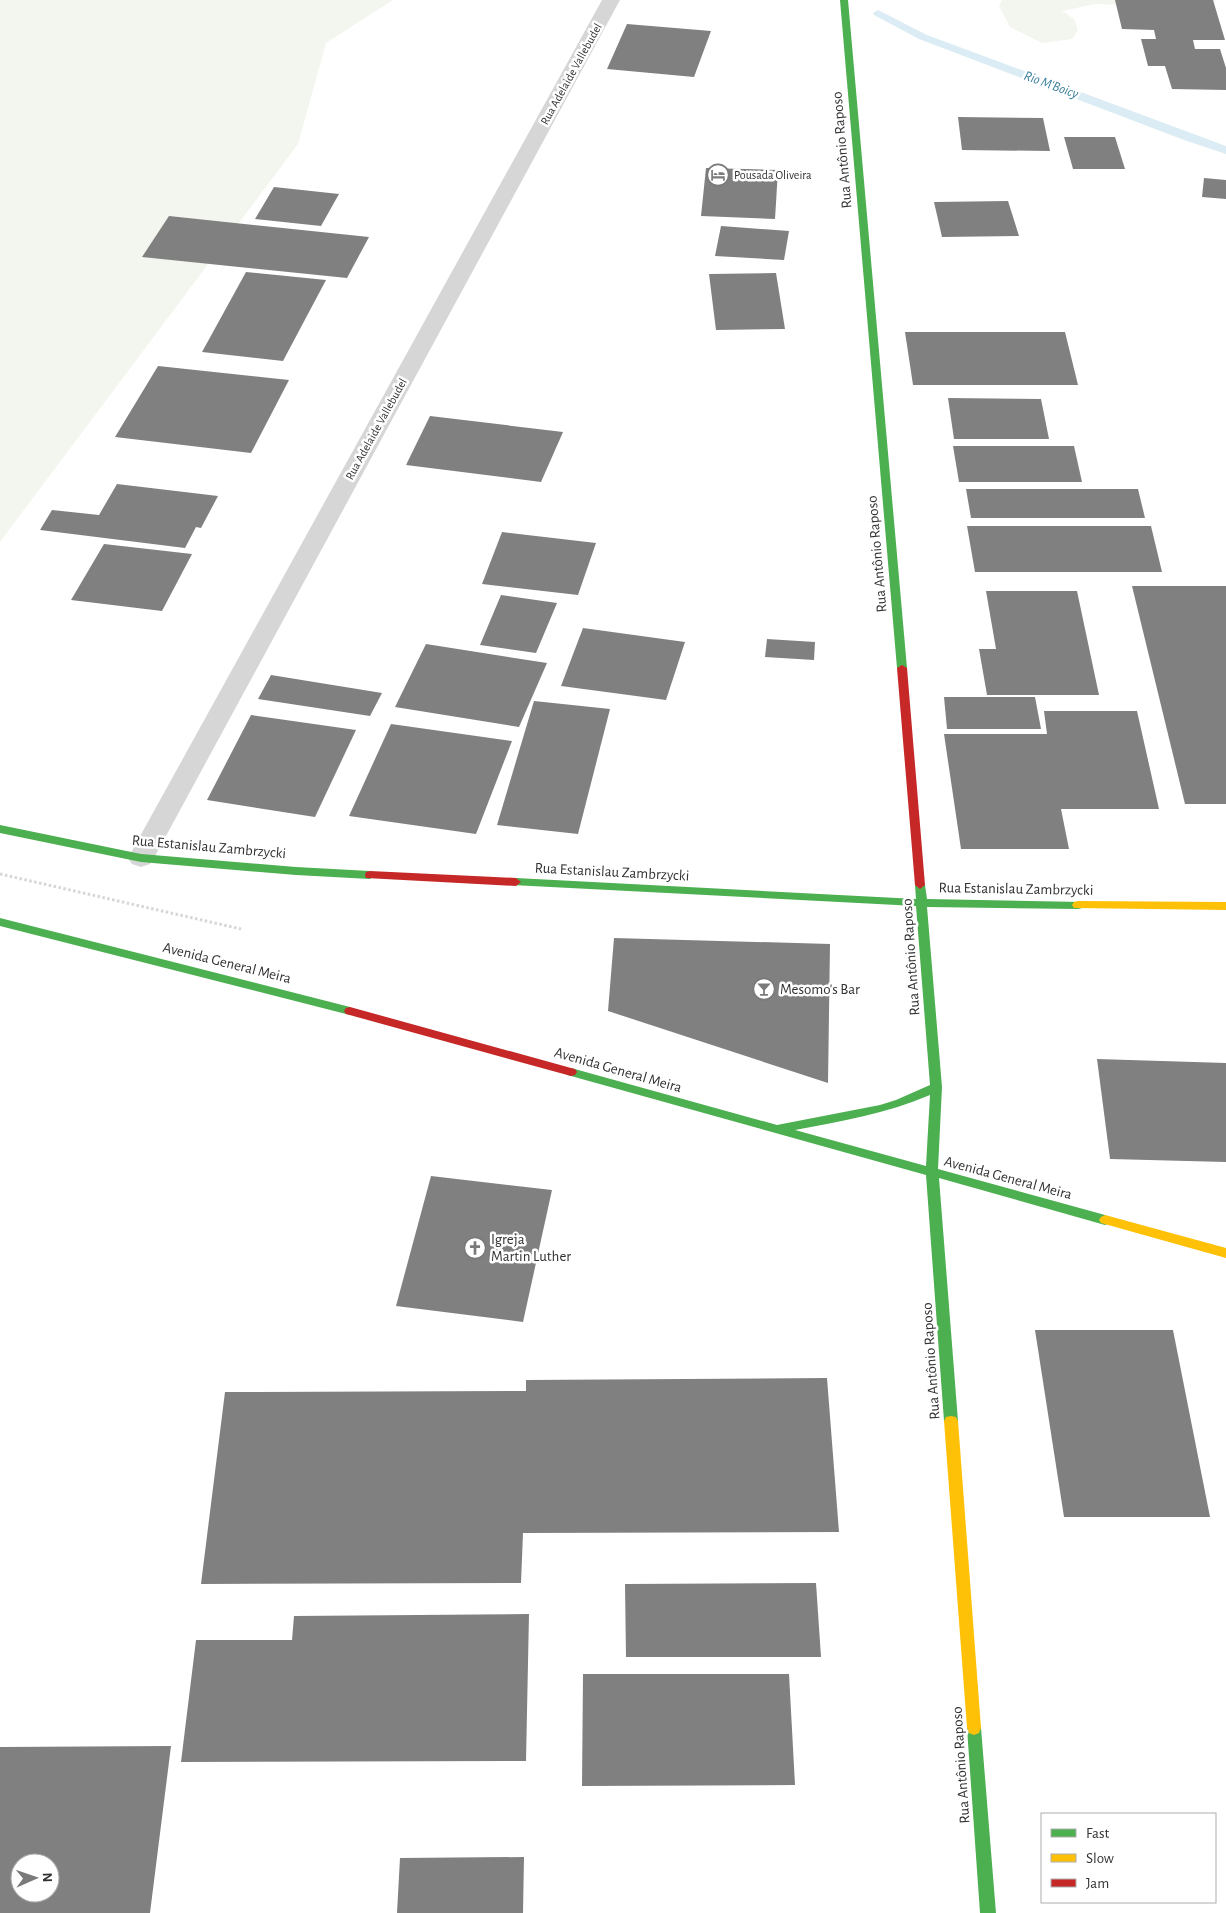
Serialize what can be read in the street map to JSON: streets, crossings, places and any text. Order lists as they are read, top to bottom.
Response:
{
  "streets": {
    "street": [
      "Rua Adelaide Vallebudel",
      "Rua Antônio Raposo",
      "Rua Estanislau Zambrzycki",
      "Avenida General Meira"
    ]
  },
  "crossings": [
    ["Rua Adelaide Vallebudel", "Rua Estanislau Zambrzycki"],
    ["Rua Antônio Raposo", "Rua Estanislau Zambrzycki"],
    ["Rua Antônio Raposo", "Avenida General Meira"]
  ],
  "water": ["Rio M'Boicy"],
  "places": {
    "hotel": ["Pousada Oliveira"],
    "bar": ["Mesomo's Bar"],
    "church": ["Igreja Martin Luther"]
  },
  "legend": ["Fast", "Slow", "Jam"],
  "north": "right"
}
